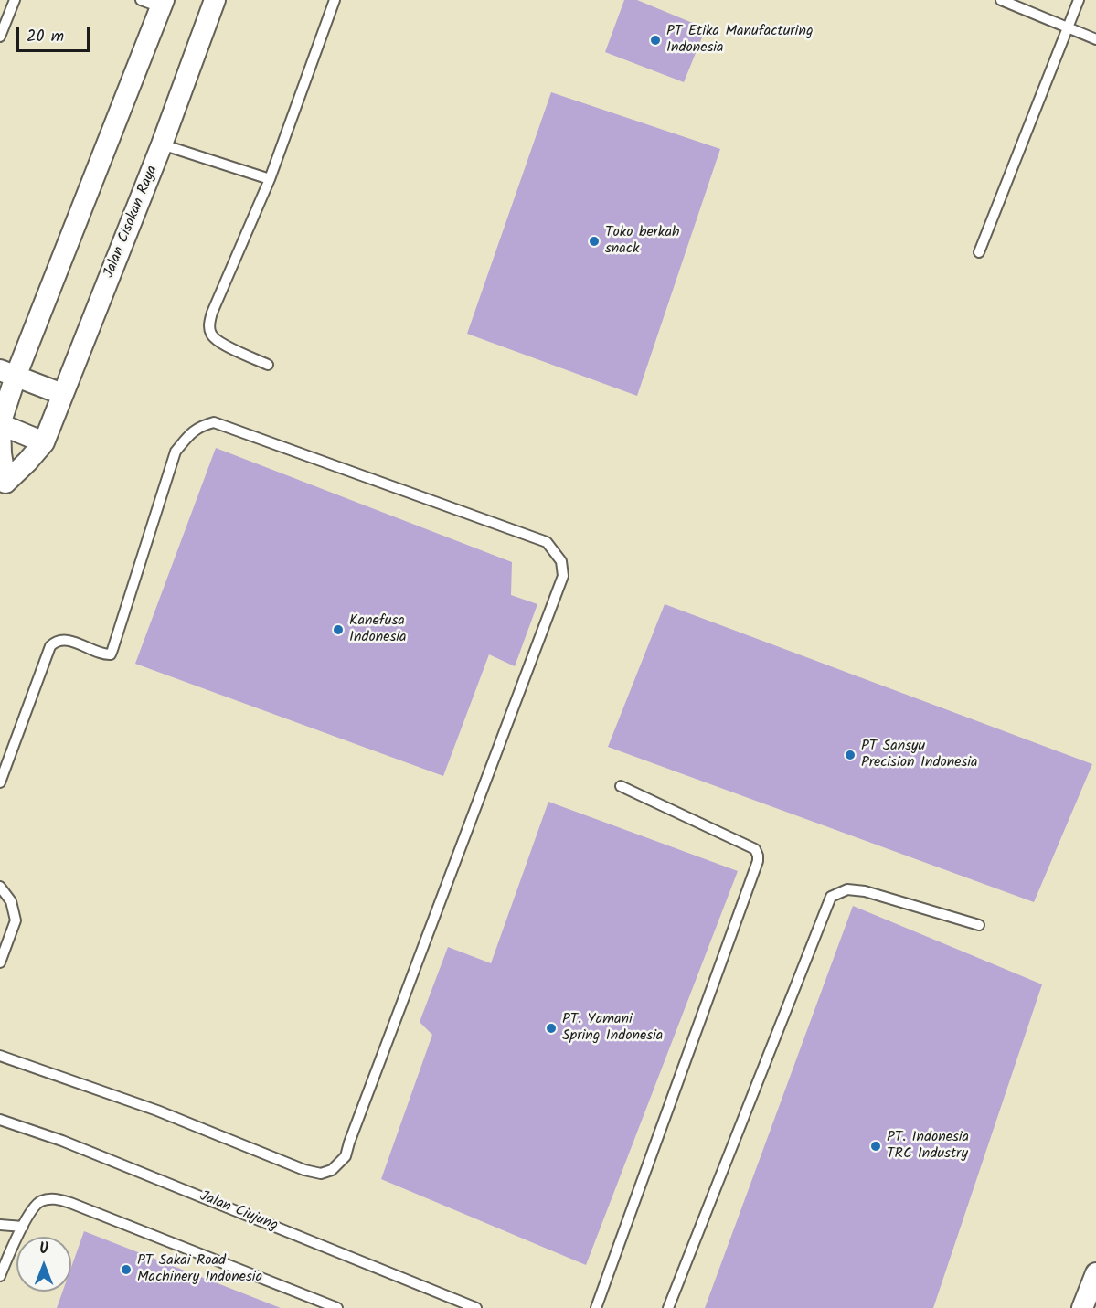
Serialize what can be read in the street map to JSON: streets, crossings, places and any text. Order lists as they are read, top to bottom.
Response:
{
  "streets": {
    "street": ["Jalan Cisokan Raya"],
    "lane": ["Jalan Ciujung"]
  },
  "places": [
    "PT Etika Manufacturing Indonesia",
    "Toko berkah snack",
    "Kanefusa Indonesia",
    "PT Sansyu Precision Indonesia",
    "PT. Yamani Spring Indonesia",
    "PT. Indonesia TRC Industry",
    "PT Sakai Road Machinery Indonesia"
  ],
  "scale_bar": "20 m",
  "north": "top"
}
